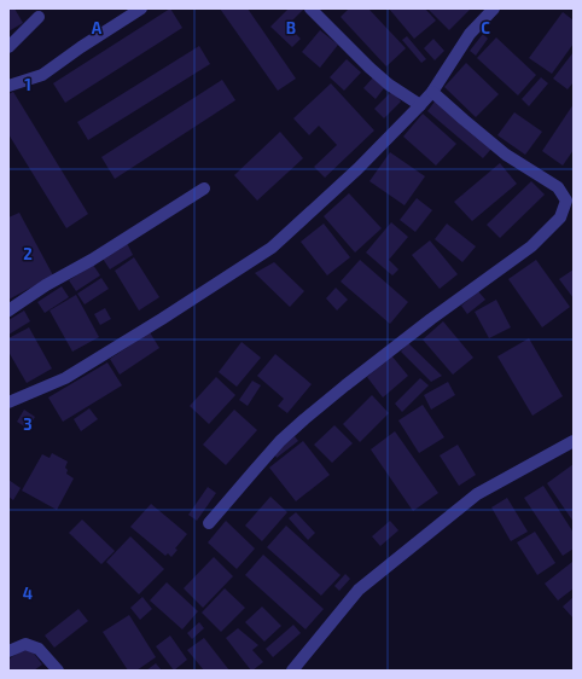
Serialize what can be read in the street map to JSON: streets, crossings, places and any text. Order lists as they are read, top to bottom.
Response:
{
  "grid": {
    "columns": ["A", "B", "C"],
    "rows": [
      "1",
      "2",
      "3",
      "4"
    ]
  }
}
